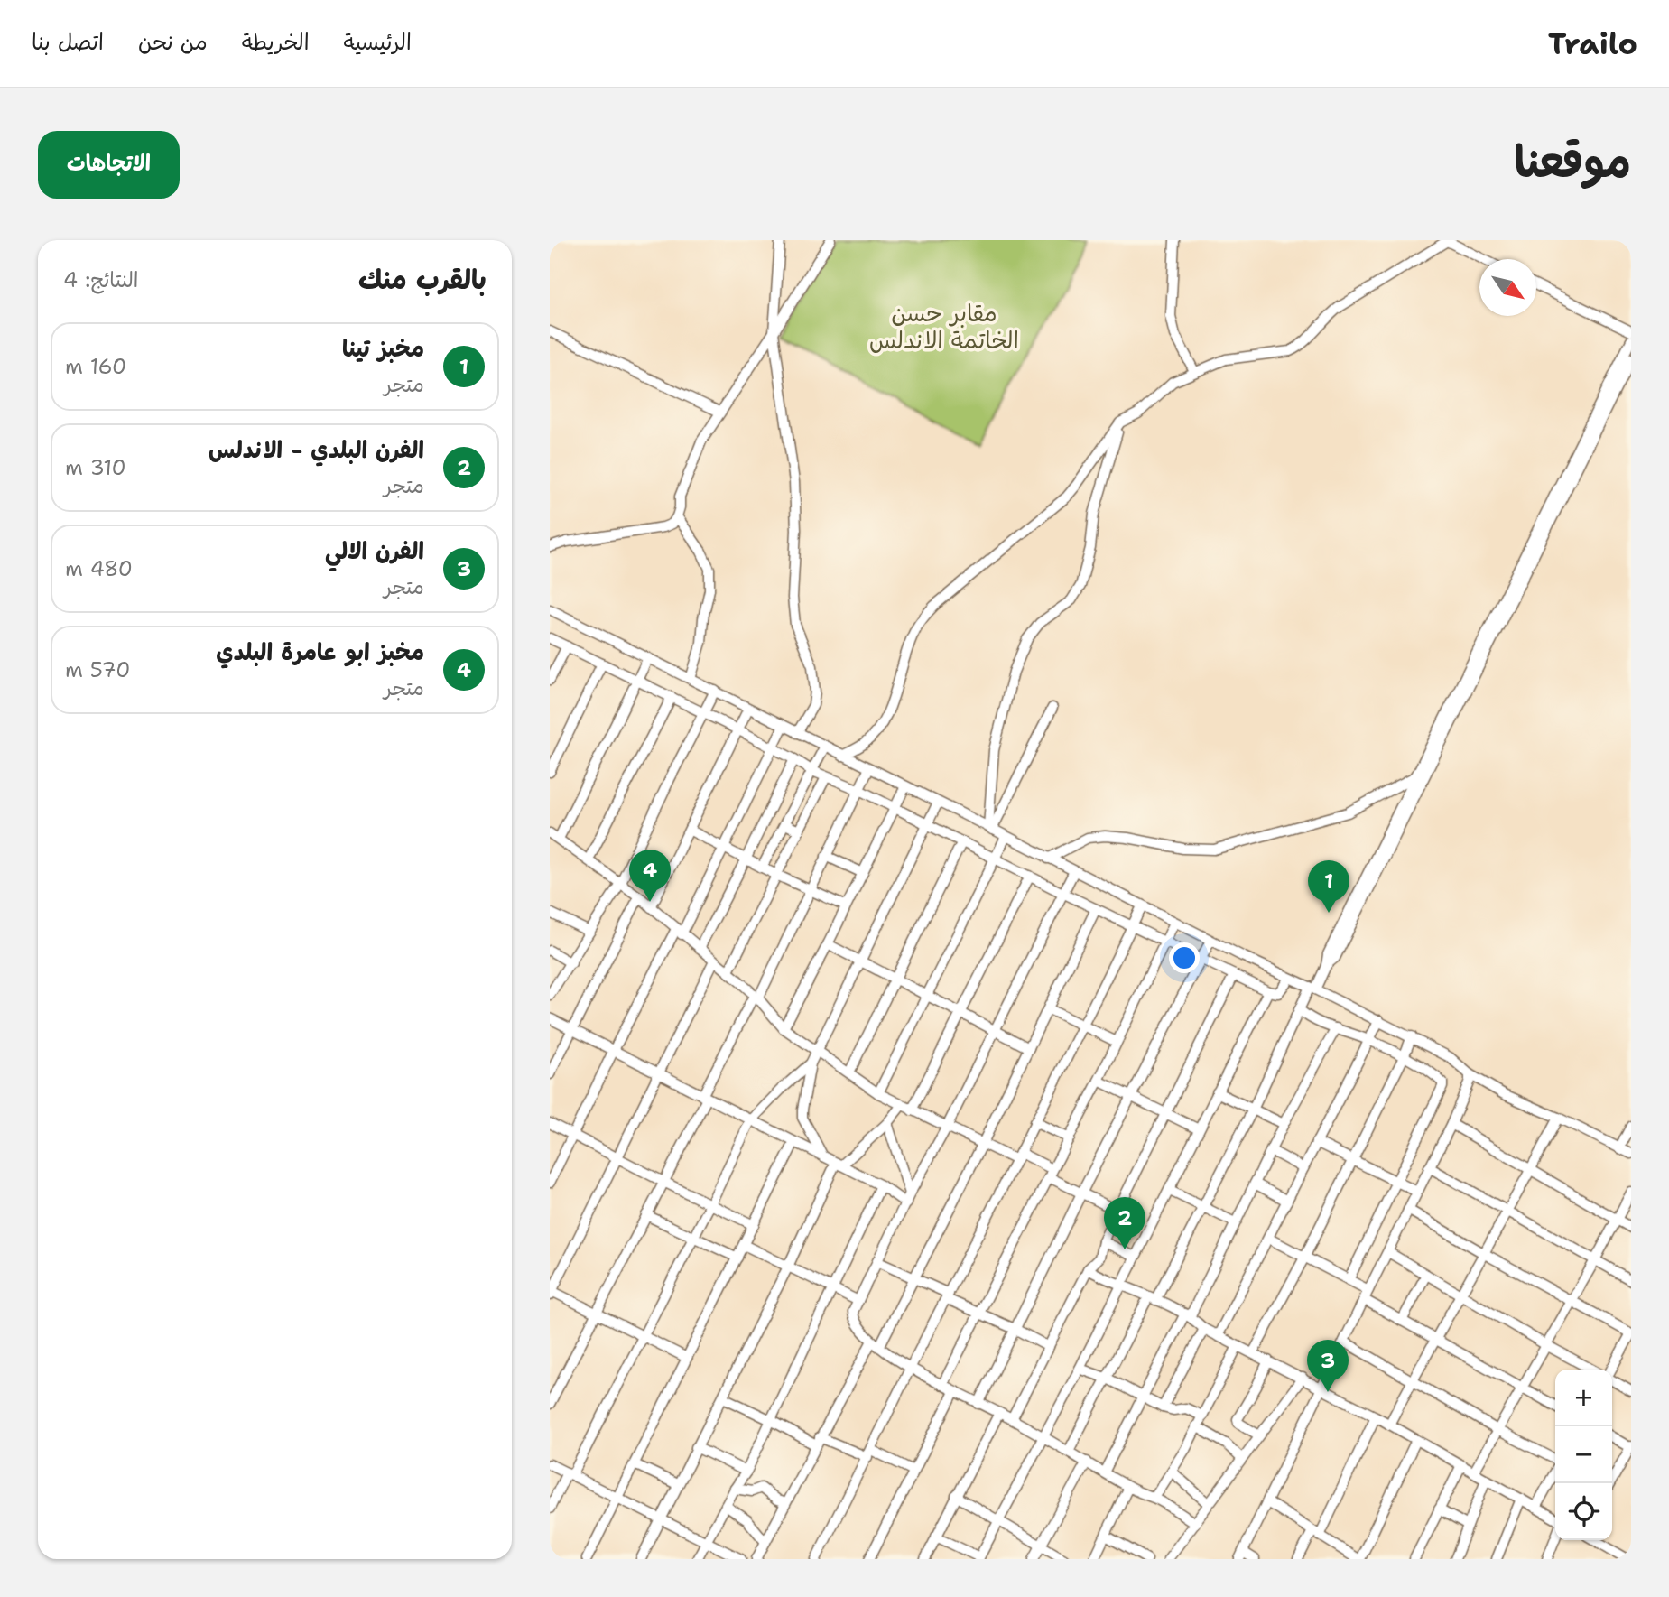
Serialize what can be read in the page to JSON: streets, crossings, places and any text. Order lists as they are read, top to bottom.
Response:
{
  "parks": ["مقابر حسن الخاتمة الاندلس"],
  "north": "bottom right",
  "page": {
    "header": "Trailo",
    "nav": [
      "الرئيسية",
      "الخريطة",
      "من نحن",
      "اتصل بنا"
    ],
    "title": "موقعنا",
    "buttons": "الاتجاهات",
    "heading": ["بالقرب منك", "النتائج: 4"],
    "list": [
      {
        "mark": "1",
        "name": "مخبز تينا",
        "note": "متجر",
        "value": "160 m"
      },
      {
        "mark": "2",
        "name": "الفرن البلدي - الاندلس",
        "note": "متجر",
        "value": "310 m"
      },
      {
        "mark": "3",
        "name": "الفرن الالي",
        "note": "متجر",
        "value": "480 m"
      },
      {
        "mark": "4",
        "name": "مخبز ابو عامرة البلدي",
        "note": "متجر",
        "value": "570 m"
      }
    ],
    "pins": [
      "4",
      "1",
      "2",
      "3"
    ],
    "map_buttons": ["+", "−"]
  }
}
